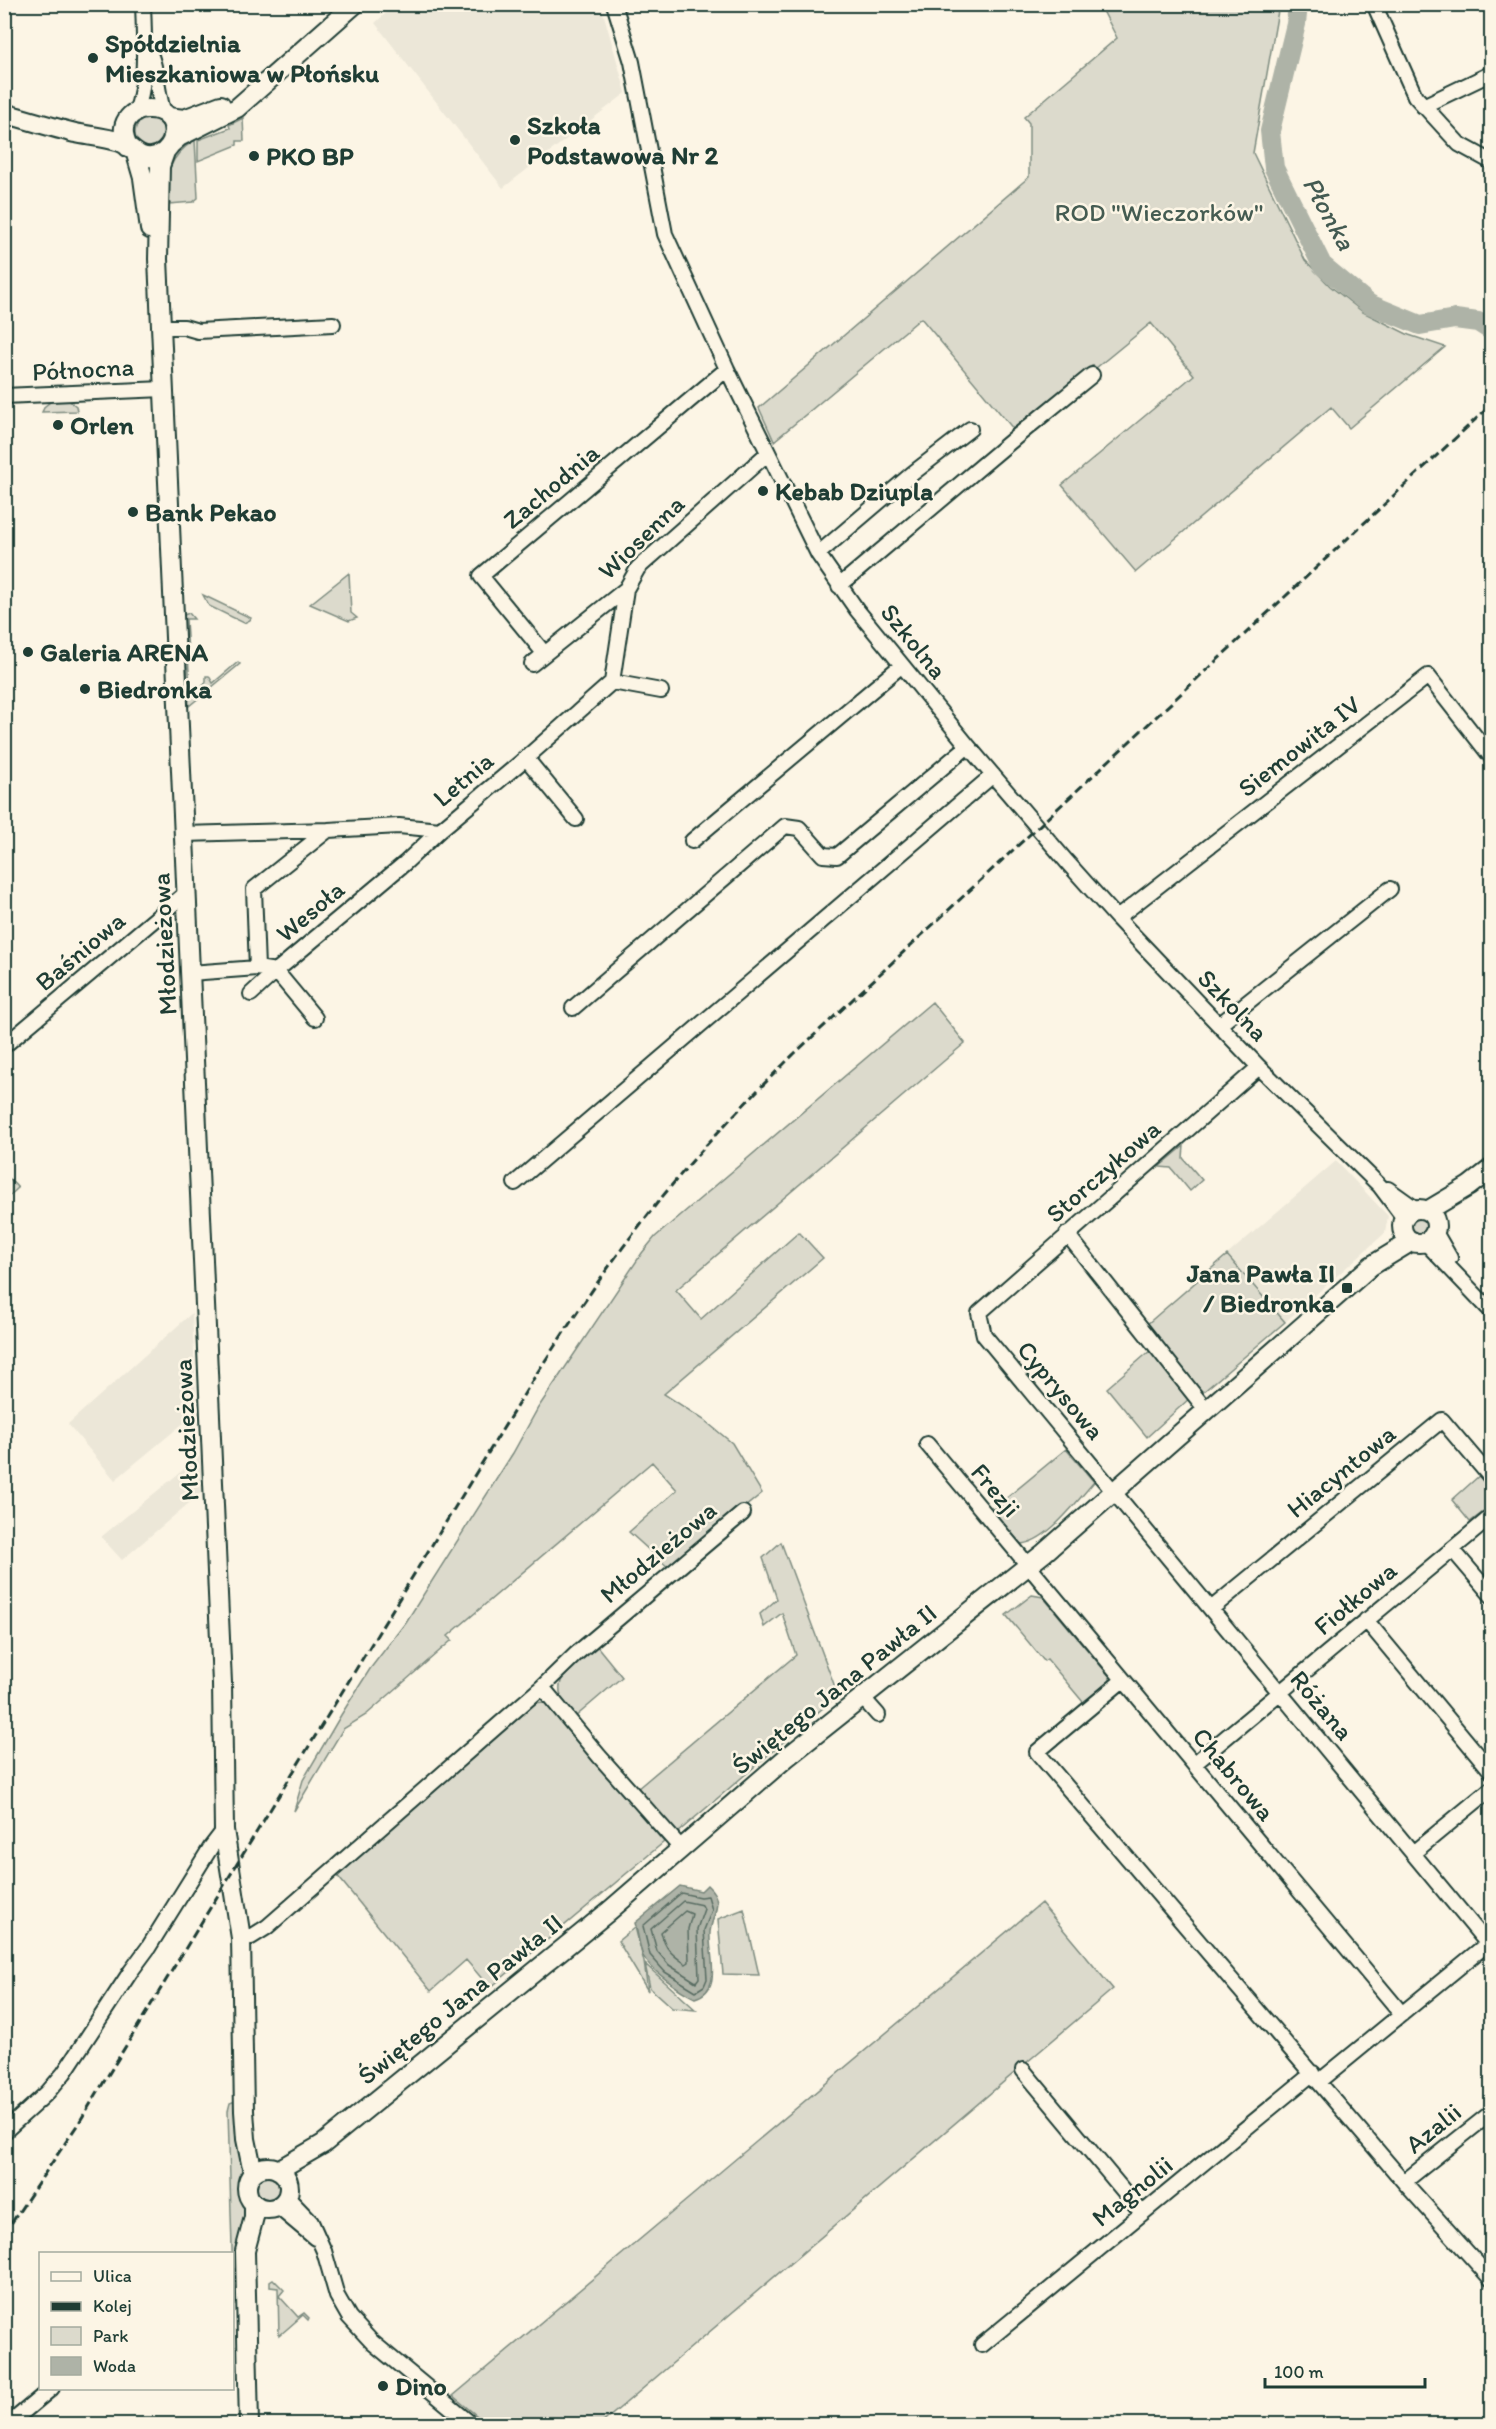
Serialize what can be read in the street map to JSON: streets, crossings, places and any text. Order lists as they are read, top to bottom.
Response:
{
  "streets": {
    "street": [
      "Północna",
      "Zachodnia",
      "Wiosenna",
      "Szkolna",
      "Siemowita IV",
      "Letnia",
      "Wesoła",
      "Młodzieżowa",
      "Baśniowa",
      "Storczykowa",
      "Cyprysowa",
      "Hiacyntowa",
      "Frezji",
      "Fiołkowa",
      "Świętego Jana Pawła II",
      "Różana",
      "Chabrowa",
      "Azalii",
      "Magnolii"
    ]
  },
  "crossings": [
    ["Północna", "Młodzieżowa"],
    ["Zachodnia", "Wiosenna"],
    ["Zachodnia", "Szkolna"],
    ["Wiosenna", "Szkolna"],
    ["Szkolna", "Siemowita IV"],
    ["Szkolna", "Storczykowa"],
    ["Szkolna", "Świętego Jana Pawła II"],
    ["Letnia", "Wesoła"],
    ["Letnia", "Młodzieżowa"],
    ["Wesoła", "Młodzieżowa"],
    ["Młodzieżowa", "Baśniowa"],
    ["Storczykowa", "Cyprysowa"],
    ["Cyprysowa", "Świętego Jana Pawła II"],
    ["Cyprysowa", "Różana"],
    ["Hiacyntowa", "Różana"],
    ["Frezji", "Świętego Jana Pawła II"],
    ["Frezji", "Chabrowa"],
    ["Fiołkowa", "Różana"],
    ["Fiołkowa", "Chabrowa"],
    ["Świętego Jana Pawła II", "Różana"],
    ["Świętego Jana Pawła II", "Chabrowa"],
    ["Różana", "Magnolii"],
    ["Chabrowa", "Magnolii"]
  ],
  "water": ["Płonka"],
  "parks": ["ROD \"Wieczorków\""],
  "places": {
    "other": [
      "Spółdzielnia Mieszkaniowa w Płońsku",
      "Szkoła Podstawowa Nr 2",
      "PKO BP",
      "Orlen",
      "Kebab Dziupla",
      "Bank Pekao",
      "Galeria ARENA",
      "Biedronka",
      "Dino"
    ],
    "transit": ["Jana Pawła II / Biedronka"]
  },
  "legend": [
    "Ulica",
    "Kolej",
    "Park",
    "Woda"
  ],
  "scale_bar": "100 m"
}
